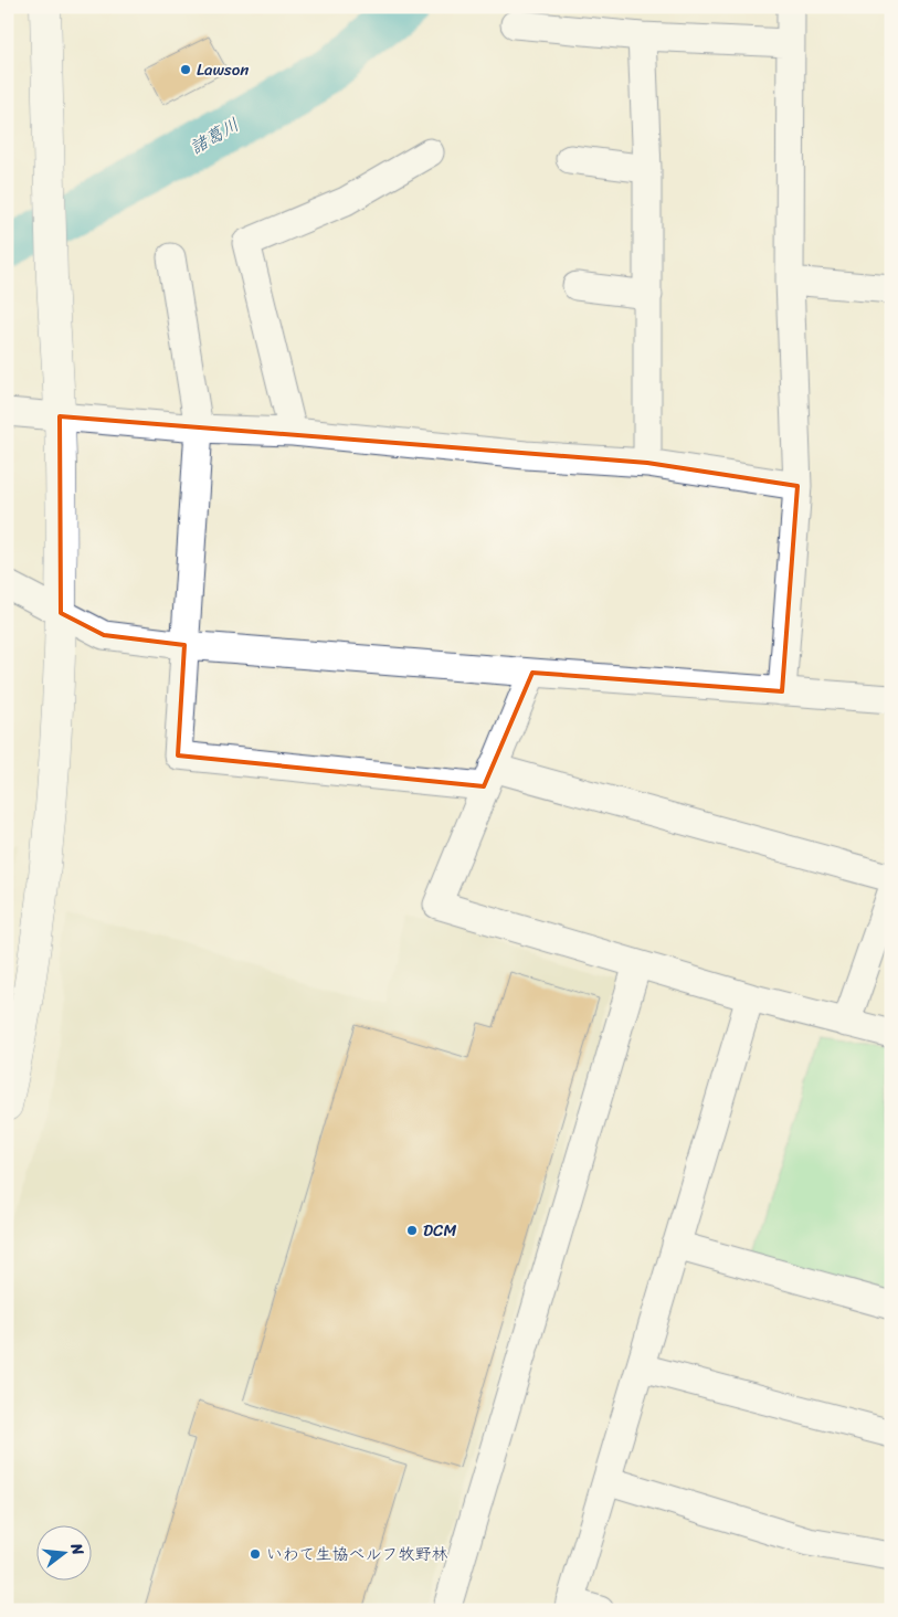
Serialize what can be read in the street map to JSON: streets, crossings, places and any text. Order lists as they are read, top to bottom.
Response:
{
  "water": ["諸葛川"],
  "places": ["Lawson", "DCM", "いわて生協ベルフ牧野林"],
  "north": "right"
}
